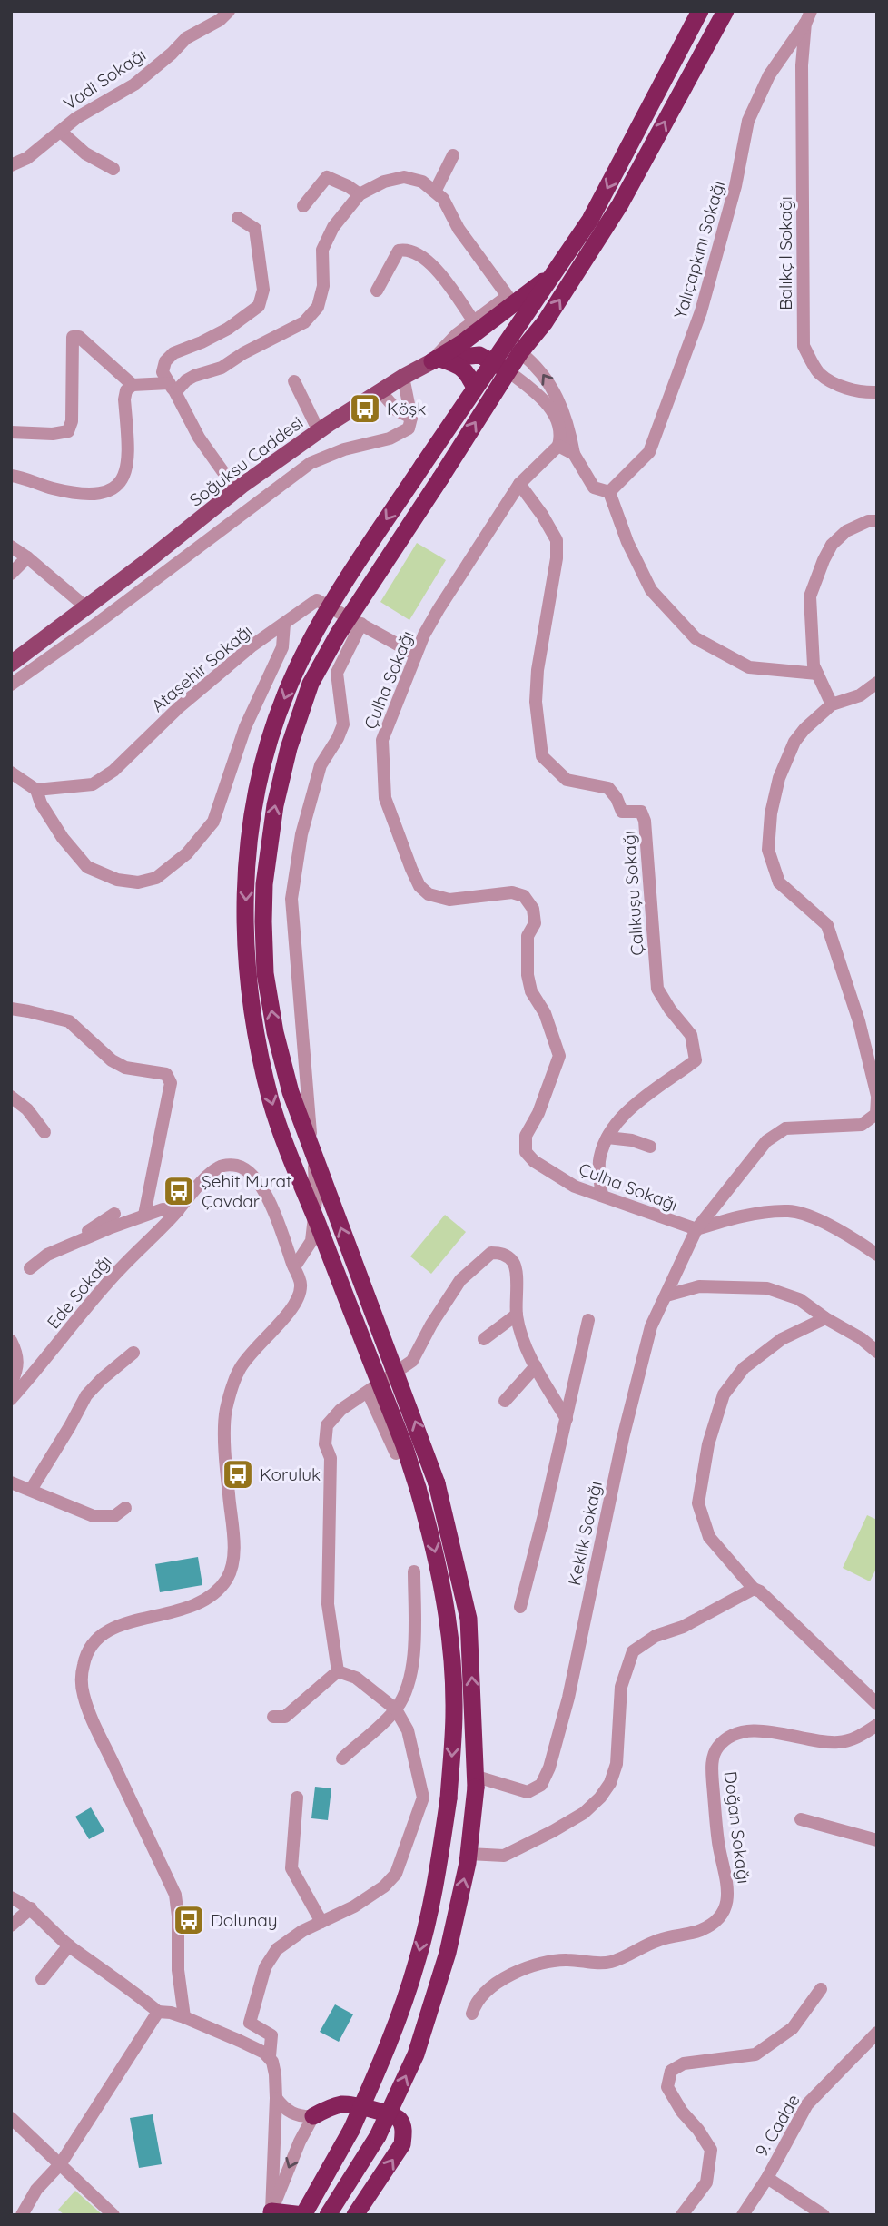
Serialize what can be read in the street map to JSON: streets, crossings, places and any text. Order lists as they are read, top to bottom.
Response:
{
  "streets": {
    "main road": ["Soğuksu Caddesi"],
    "street": [
      "Vadi Sokağı",
      "Yalıçapkını Sokağı",
      "Balıkçıl Sokağı",
      "Ataşehir Sokağı",
      "Çulha Sokağı",
      "Çalıkuşu Sokağı",
      "Ede Sokağı",
      "Keklik Sokağı",
      "Doğan Sokağı",
      "9. Cadde"
    ]
  },
  "crossings": [
    ["Yalıçapkını Sokağı", "Balıkçıl Sokağı"],
    ["Ataşehir Sokağı", "Çulha Sokağı"],
    ["Çulha Sokağı", "Çalıkuşu Sokağı"],
    ["Çulha Sokağı", "Keklik Sokağı"]
  ],
  "places": {
    "bus stop": [
      "Köşk",
      "Şehit Murat Çavdar",
      "Koruluk",
      "Dolunay"
    ]
  }
}
